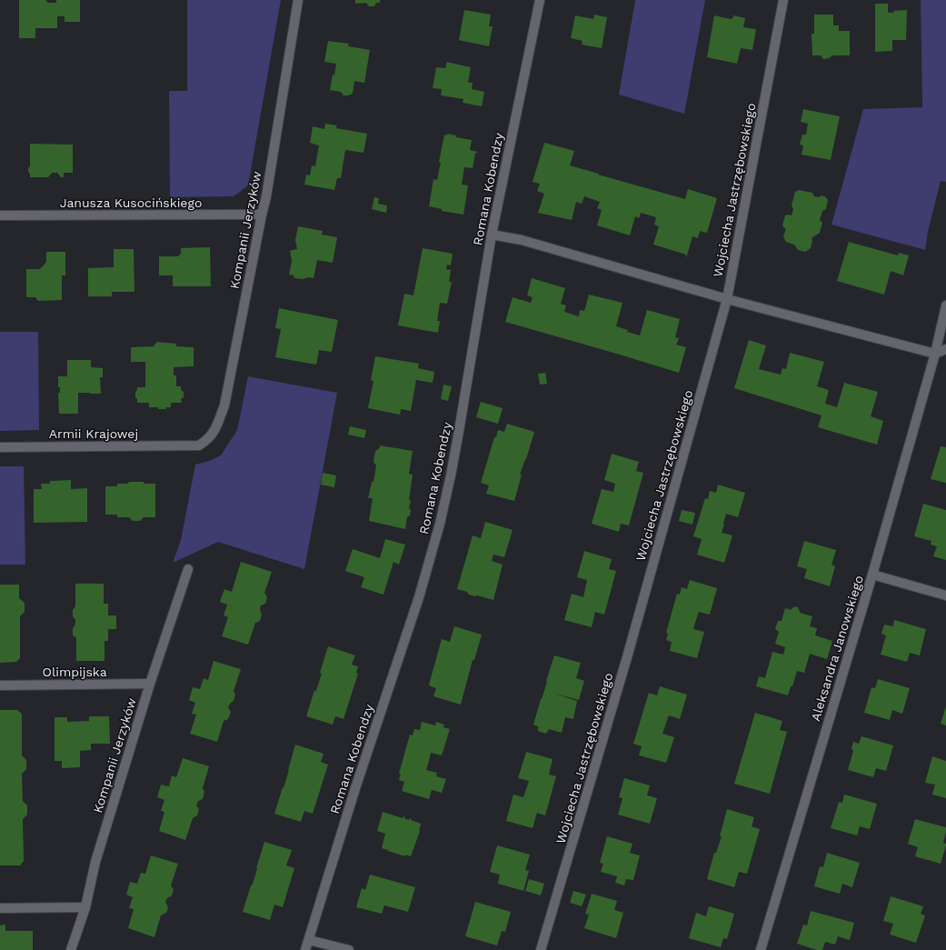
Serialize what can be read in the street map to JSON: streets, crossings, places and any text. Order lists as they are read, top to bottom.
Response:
{
  "streets": {
    "street": [
      "Romana Kobendzy",
      "Wojciecha Jastrzębowskiego",
      "Janusza Kusocińskiego",
      "Kompanii Jerzyków",
      "Armii Krajowej",
      "Aleksandra Janowskiego",
      "Olimpijska"
    ]
  },
  "crossings": [
    ["Janusza Kusocińskiego", "Kompanii Jerzyków"],
    ["Kompanii Jerzyków", "Armii Krajowej"],
    ["Kompanii Jerzyków", "Olimpijska"]
  ]
}
